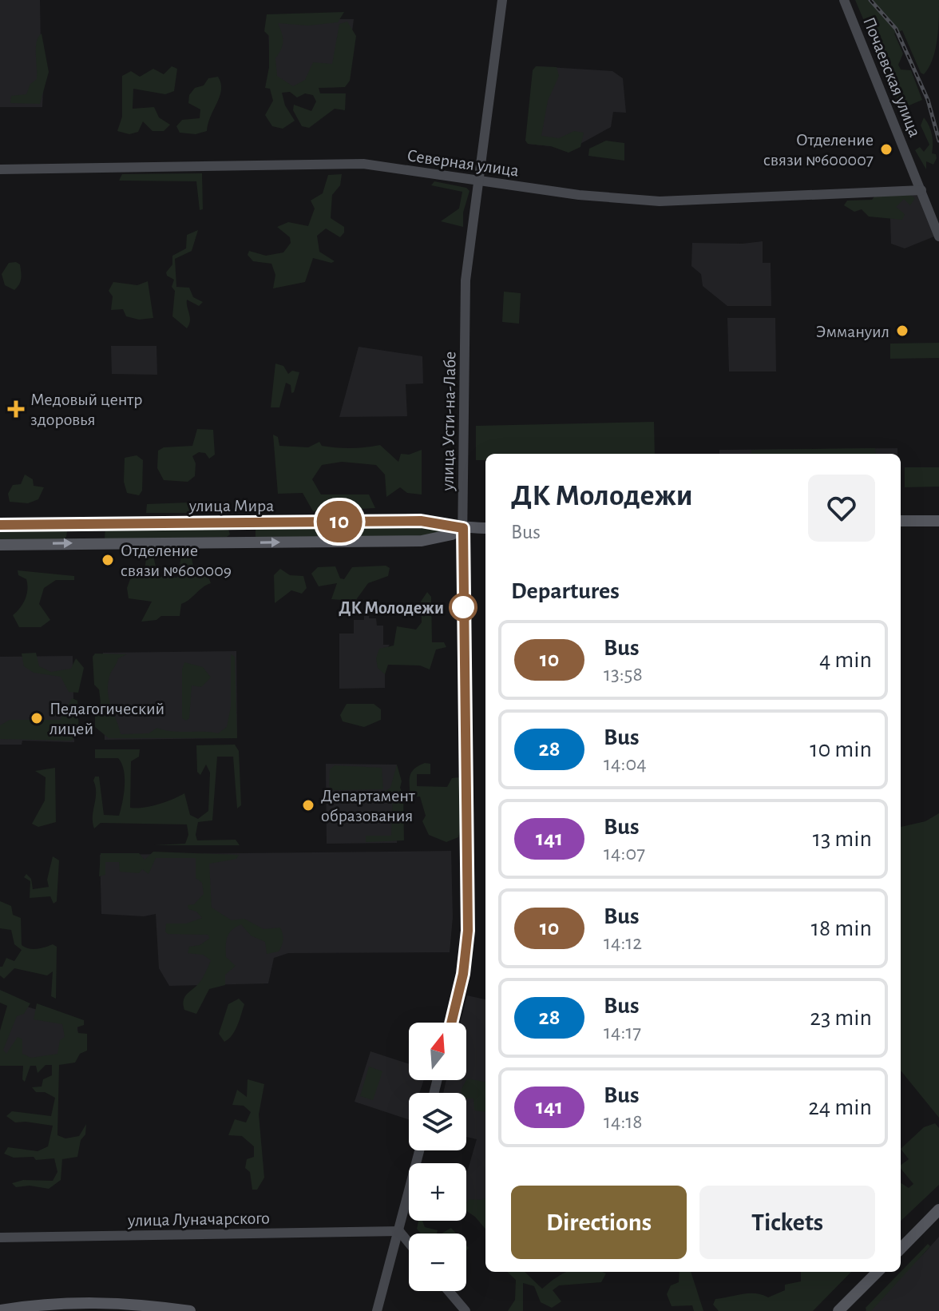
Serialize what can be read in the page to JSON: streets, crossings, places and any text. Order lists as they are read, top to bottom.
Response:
{
  "streets": {
    "main road": ["улица Мира"],
    "street": [
      "Почаевская улица",
      "Северная улица",
      "улица Усти-на-Лабе",
      "улица Луначарского"
    ]
  },
  "crossings": [
    ["Почаевская улица", "Северная улица"],
    ["Северная улица", "улица Усти-на-Лабе"],
    ["улица Усти-на-Лабе", "улица Мира"]
  ],
  "places": {
    "other": [
      "Отделение связи №600007",
      "Эммануил",
      "Отделение связи №600009",
      "ДК Молодежи",
      "Педагогический лицей",
      "Департамент образования"
    ],
    "health": ["Медовый центр здоровья"]
  },
  "lines": ["bus line 10"],
  "north": "top",
  "page": {
    "on_map": "10",
    "heading": [
      ["ДК Молодежи", "Bus"],
      "Departures"
    ],
    "list": [
      {
        "mark": "10",
        "name": "Bus",
        "note": "13:58",
        "value": "4 min"
      },
      {
        "mark": "28",
        "name": "Bus",
        "note": "14:04",
        "value": "10 min"
      },
      {
        "mark": "141",
        "name": "Bus",
        "note": "14:07",
        "value": "13 min"
      },
      {
        "mark": "10",
        "name": "Bus",
        "note": "14:12",
        "value": "18 min"
      },
      {
        "mark": "28",
        "name": "Bus",
        "note": "14:17",
        "value": "23 min"
      },
      {
        "mark": "141",
        "name": "Bus",
        "note": "14:18",
        "value": "24 min"
      }
    ],
    "map_buttons": ["+", "−"],
    "buttons": ["Directions", "Tickets"]
  }
}
